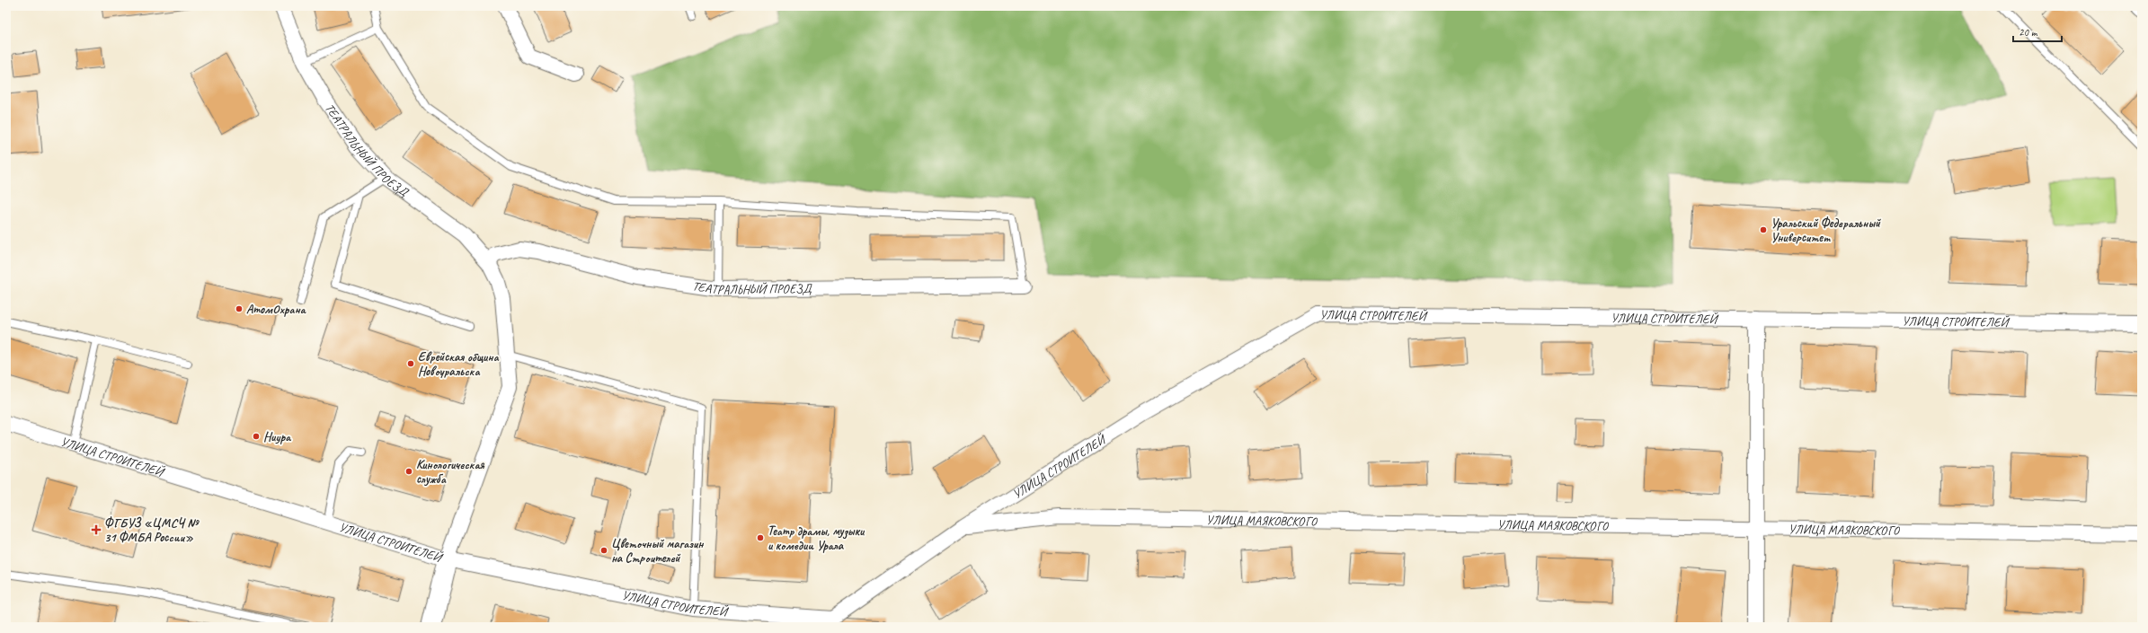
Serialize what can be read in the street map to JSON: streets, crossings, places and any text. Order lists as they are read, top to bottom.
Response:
{
  "streets": {
    "street": ["ТЕАТРАЛЬНЫЙ ПРОЕЗД", "УЛИЦА СТРОИТЕЛЕЙ", "УЛИЦА МАЯКОВСКОГО"]
  },
  "crossings": [
    ["ТЕАТРАЛЬНЫЙ ПРОЕЗД", "УЛИЦА СТРОИТЕЛЕЙ"],
    ["УЛИЦА СТРОИТЕЛЕЙ", "УЛИЦА МАЯКОВСКОГО"]
  ],
  "places": {
    "other": [
      "Уральский Федеральный Университет",
      "АтомОхрана",
      "Еврейская община Новоуральска",
      "Ниура",
      "Кинологическая служба",
      "Театр драмы, музыки и комедии Урала",
      "Цветочный магазин на Строителей"
    ],
    "health": ["ФГБУЗ «ЦМСЧ № 31 ФМБА России»"]
  },
  "scale_bar": "20 m"
}
